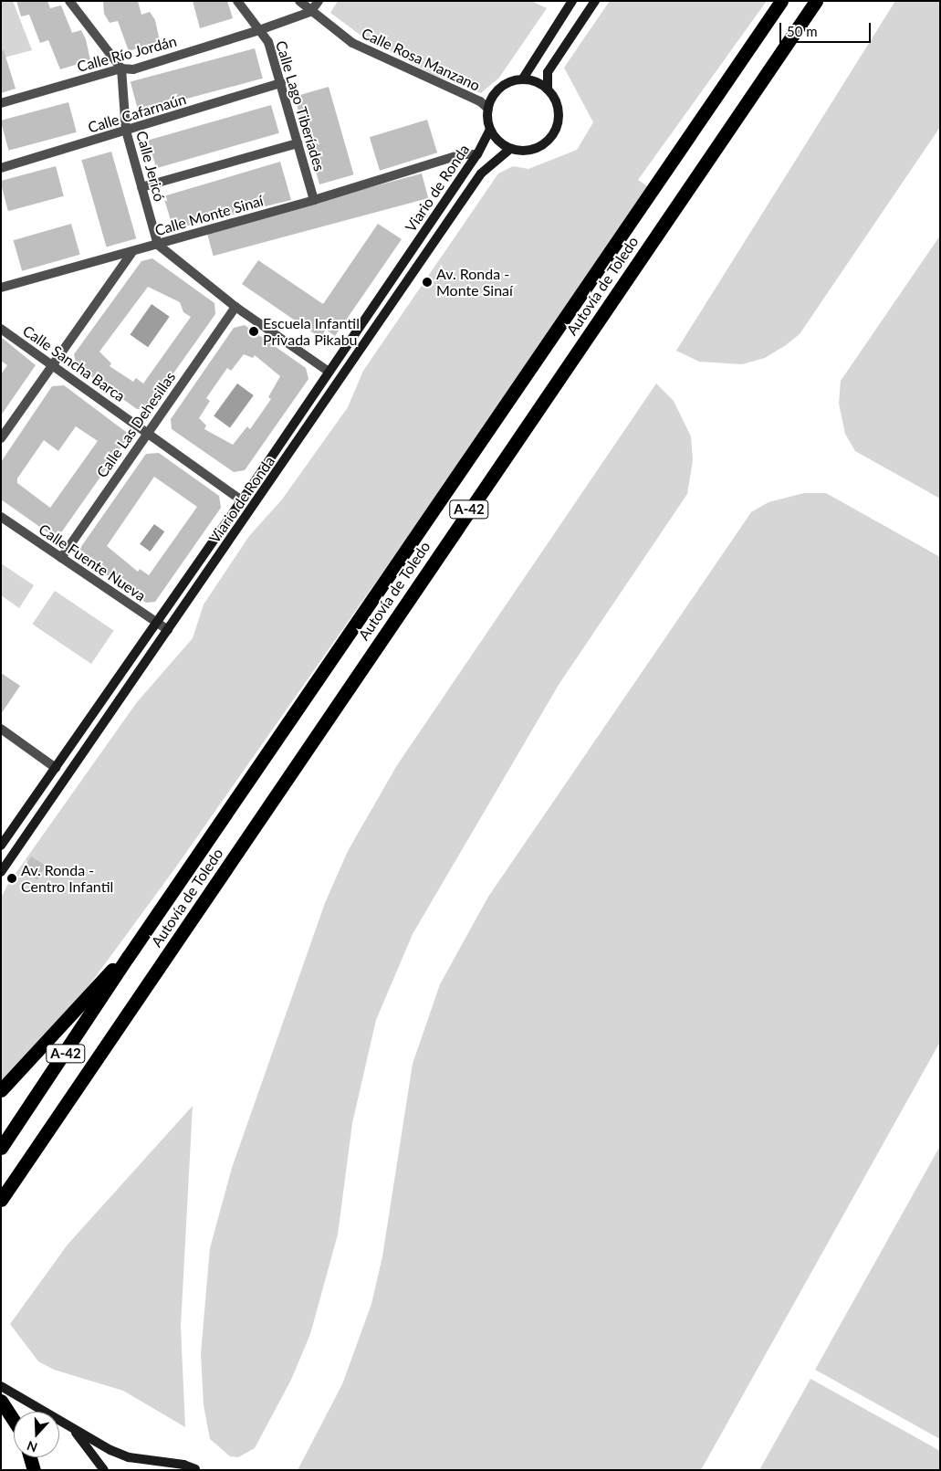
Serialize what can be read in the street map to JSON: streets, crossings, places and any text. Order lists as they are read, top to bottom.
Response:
{
  "streets": {
    "highway": ["Autovía de Toledo", "A-42"],
    "main road": ["Viario de Ronda"],
    "street": [
      "Calle Río Jordán",
      "Calle Rosa Manzano",
      "Calle Lago Tiberíades",
      "Calle Cafarnaún",
      "Calle Jericó",
      "Calle Monte Sinaí",
      "Calle Sancha Barca",
      "Calle Las Dehesillas",
      "Calle Fuente Nueva"
    ]
  },
  "crossings": [
    ["Calle Río Jordán", "Calle Rosa Manzano"],
    ["Calle Río Jordán", "Calle Lago Tiberíades"],
    ["Calle Río Jordán", "Calle Jericó"],
    ["Calle Rosa Manzano", "Viario de Ronda"],
    ["Calle Lago Tiberíades", "Calle Cafarnaún"],
    ["Calle Lago Tiberíades", "Calle Monte Sinaí"],
    ["Calle Cafarnaún", "Calle Jericó"],
    ["Calle Jericó", "Calle Monte Sinaí"],
    ["Viario de Ronda", "Calle Monte Sinaí"],
    ["Viario de Ronda", "Calle Sancha Barca"],
    ["Viario de Ronda", "Calle Fuente Nueva"],
    ["Calle Sancha Barca", "Calle Las Dehesillas"],
    ["Calle Las Dehesillas", "Calle Fuente Nueva"]
  ],
  "places": ["Av. Ronda - Monte Sinaí", "Escuela Infantil Privada Pikabu", "Av. Ronda - Centro Infantil"],
  "scale_bar": "50 m",
  "north": "bottom"
}
